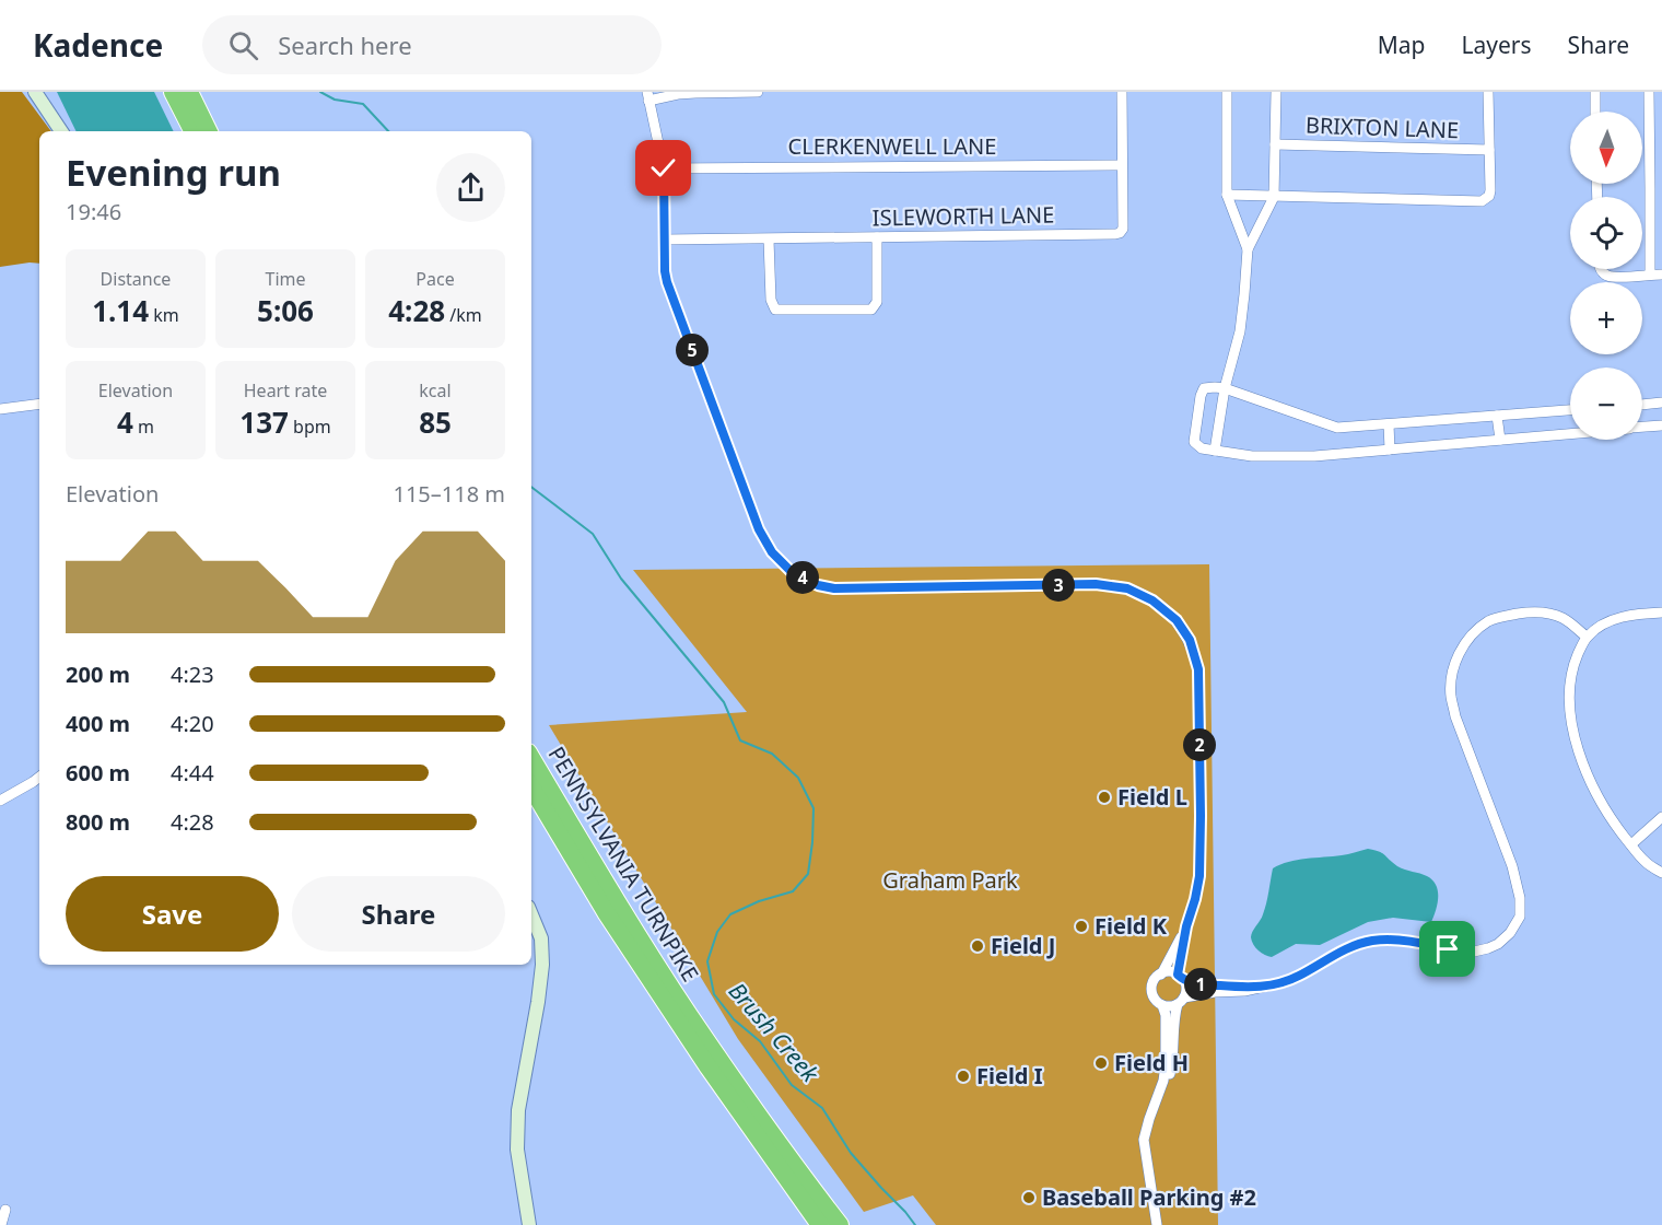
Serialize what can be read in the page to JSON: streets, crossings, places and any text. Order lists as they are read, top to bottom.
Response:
{
  "streets": {
    "highway": ["PENNSYLVANIA TURNPIKE"],
    "street": ["BRIXTON LANE", "CLERKENWELL LANE", "ISLEWORTH LANE"]
  },
  "crossings": [
    ["CLERKENWELL LANE", "ISLEWORTH LANE"]
  ],
  "water": ["Brush Creek"],
  "parks": ["Graham Park"],
  "places": [
    "Field L",
    "Field K",
    "Field J",
    "Field H",
    "Field I",
    "Baseball Parking #2"
  ],
  "north": "bottom",
  "page": {
    "header": "Kadence",
    "search": "Search here",
    "nav": ["Map", "Layers", "Share"],
    "map_buttons": ["+", "−"],
    "heading": ["Evening run", "19:46"],
    "stats": [
      ["Distance", "1.14 km"],
      ["Time", "5:06"],
      ["Pace", "4:28 /km"],
      ["Elevation", "4 m"],
      ["Heart rate", "137 bpm"],
      ["kcal", "85"]
    ],
    "pins": [
      "5",
      "4",
      "3",
      "2",
      "1"
    ],
    "chart": ["Elevation", "115–118 m"],
    "list": [
      {
        "name": "200 m",
        "note": "4:23"
      },
      {
        "name": "400 m",
        "note": "4:20"
      },
      {
        "name": "600 m",
        "note": "4:44"
      },
      {
        "name": "800 m",
        "note": "4:28"
      }
    ],
    "buttons": ["Save", "Share"]
  }
}
